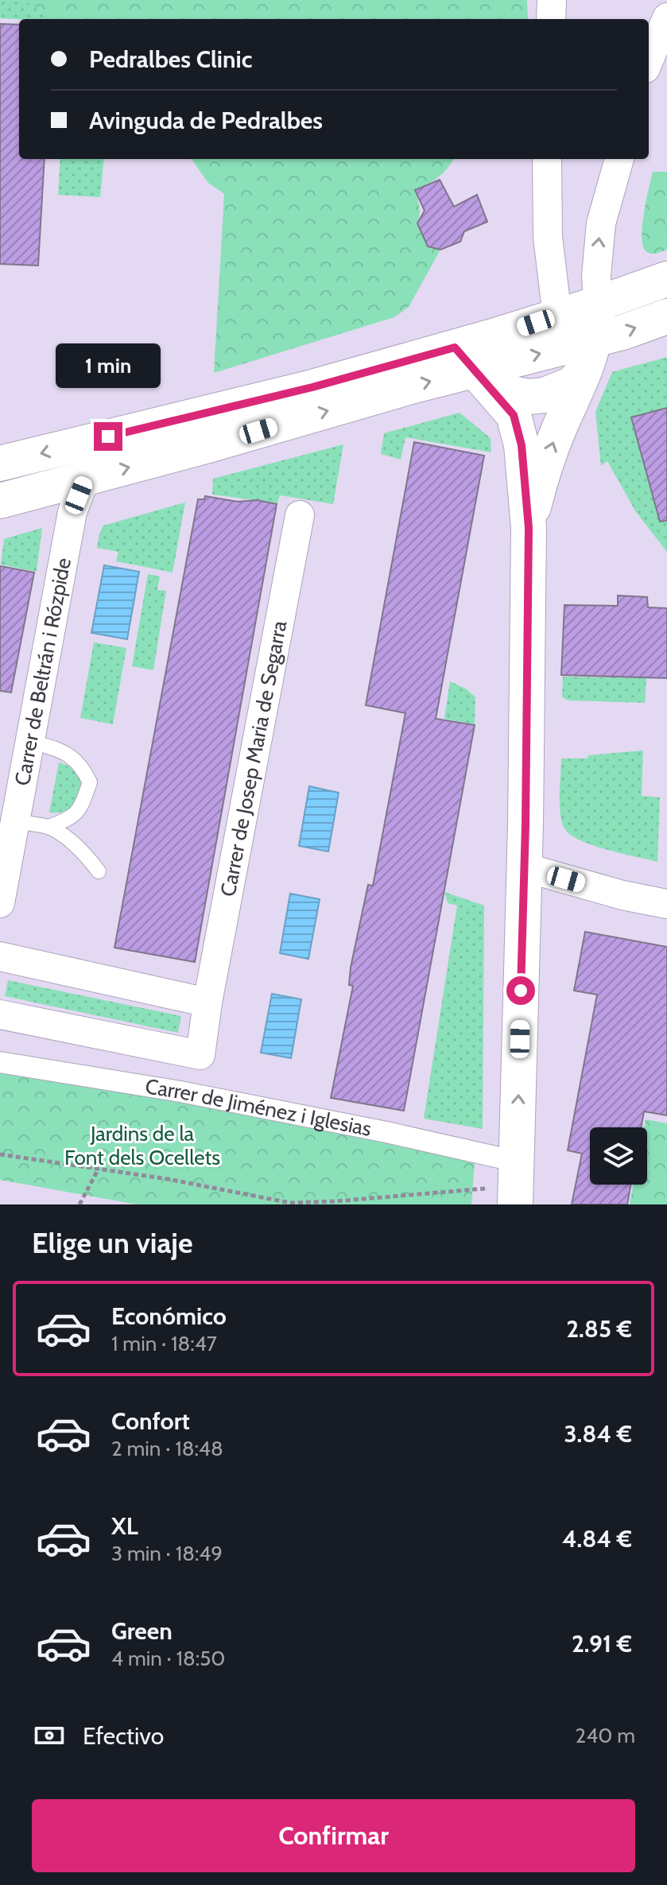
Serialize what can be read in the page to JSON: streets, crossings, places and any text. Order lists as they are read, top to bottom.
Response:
{
  "streets": {
    "street": ["Carrer de Beltrán i Rózpide", "Carrer de Josep Maria de Segarra", "Carrer de Jiménez i Iglesias"]
  },
  "parks": ["Jardins de la Font dels Ocellets"],
  "page": {
    "banner": ["Pedralbes Clinic", "Avinguda de Pedralbes"],
    "bubble": "1 min",
    "heading": "Elige un viaje",
    "list": [
      {
        "name": "Económico",
        "note": "1 min · 18:47",
        "value": "2.85 €"
      },
      {
        "name": "Confort",
        "note": "2 min · 18:48",
        "value": "3.84 €"
      },
      {
        "name": "XL",
        "note": "3 min · 18:49",
        "value": "4.84 €"
      },
      {
        "name": "Green",
        "note": "4 min · 18:50",
        "value": "2.91 €"
      }
    ],
    "pay": ["Efectivo", "240 m"],
    "buttons": "Confirmar"
  }
}
